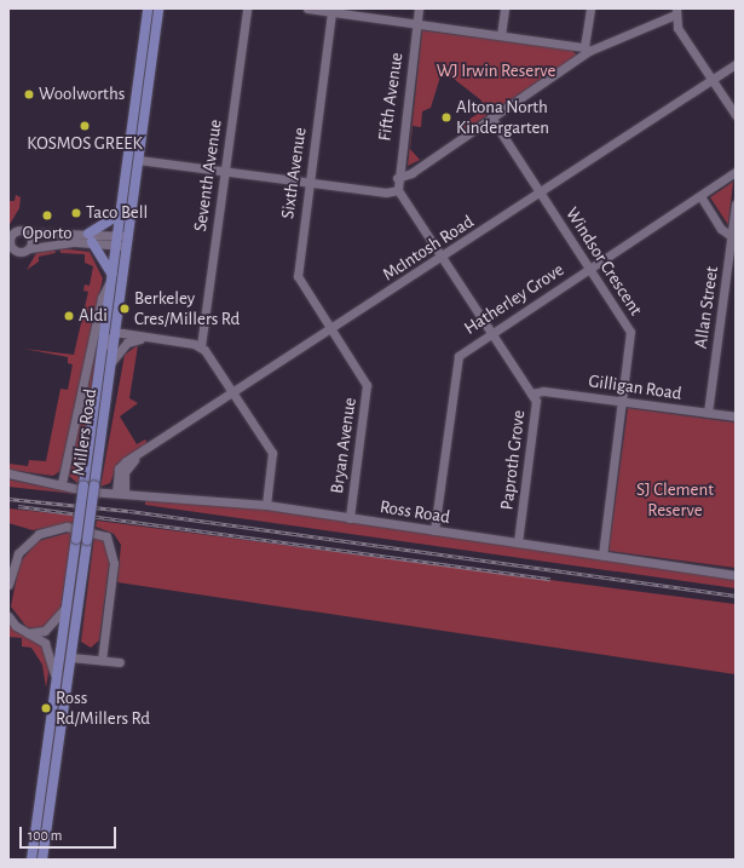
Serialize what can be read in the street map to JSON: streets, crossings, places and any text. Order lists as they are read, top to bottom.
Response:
{
  "streets": {
    "main road": ["Millers Road"],
    "street": [
      "Fifth Avenue",
      "Sixth Avenue",
      "Seventh Avenue",
      "McIntosh Road",
      "Windsor Crescent",
      "Hatherley Grove",
      "Allan Street",
      "Gilligan Road",
      "Bryan Avenue",
      "Paproth Grove",
      "Ross Road"
    ]
  },
  "crossings": [
    ["Fifth Avenue", "Paproth Grove"],
    ["Sixth Avenue", "McIntosh Road"],
    ["Sixth Avenue", "Bryan Avenue"],
    ["McIntosh Road", "Windsor Crescent"],
    ["McIntosh Road", "Bryan Avenue"],
    ["McIntosh Road", "Paproth Grove"],
    ["McIntosh Road", "Ross Road"],
    ["Windsor Crescent", "Hatherley Grove"],
    ["Windsor Crescent", "Gilligan Road"],
    ["Windsor Crescent", "Ross Road"],
    ["Hatherley Grove", "Paproth Grove"],
    ["Hatherley Grove", "Ross Road"],
    ["Allan Street", "Gilligan Road"],
    ["Gilligan Road", "Paproth Grove"],
    ["Millers Road", "Ross Road"],
    ["Bryan Avenue", "Ross Road"],
    ["Paproth Grove", "Ross Road"]
  ],
  "parks": ["WJ Irwin Reserve", "SJ Clement Reserve"],
  "places": [
    "Woolworths",
    "Altona North Kindergarten",
    "KOSMOS GREEK",
    "Taco Bell",
    "Oporto",
    "Berkeley Cres/Millers Rd",
    "Aldi",
    "Ross Rd/Millers Rd"
  ],
  "scale_bar": "100 m"
}
